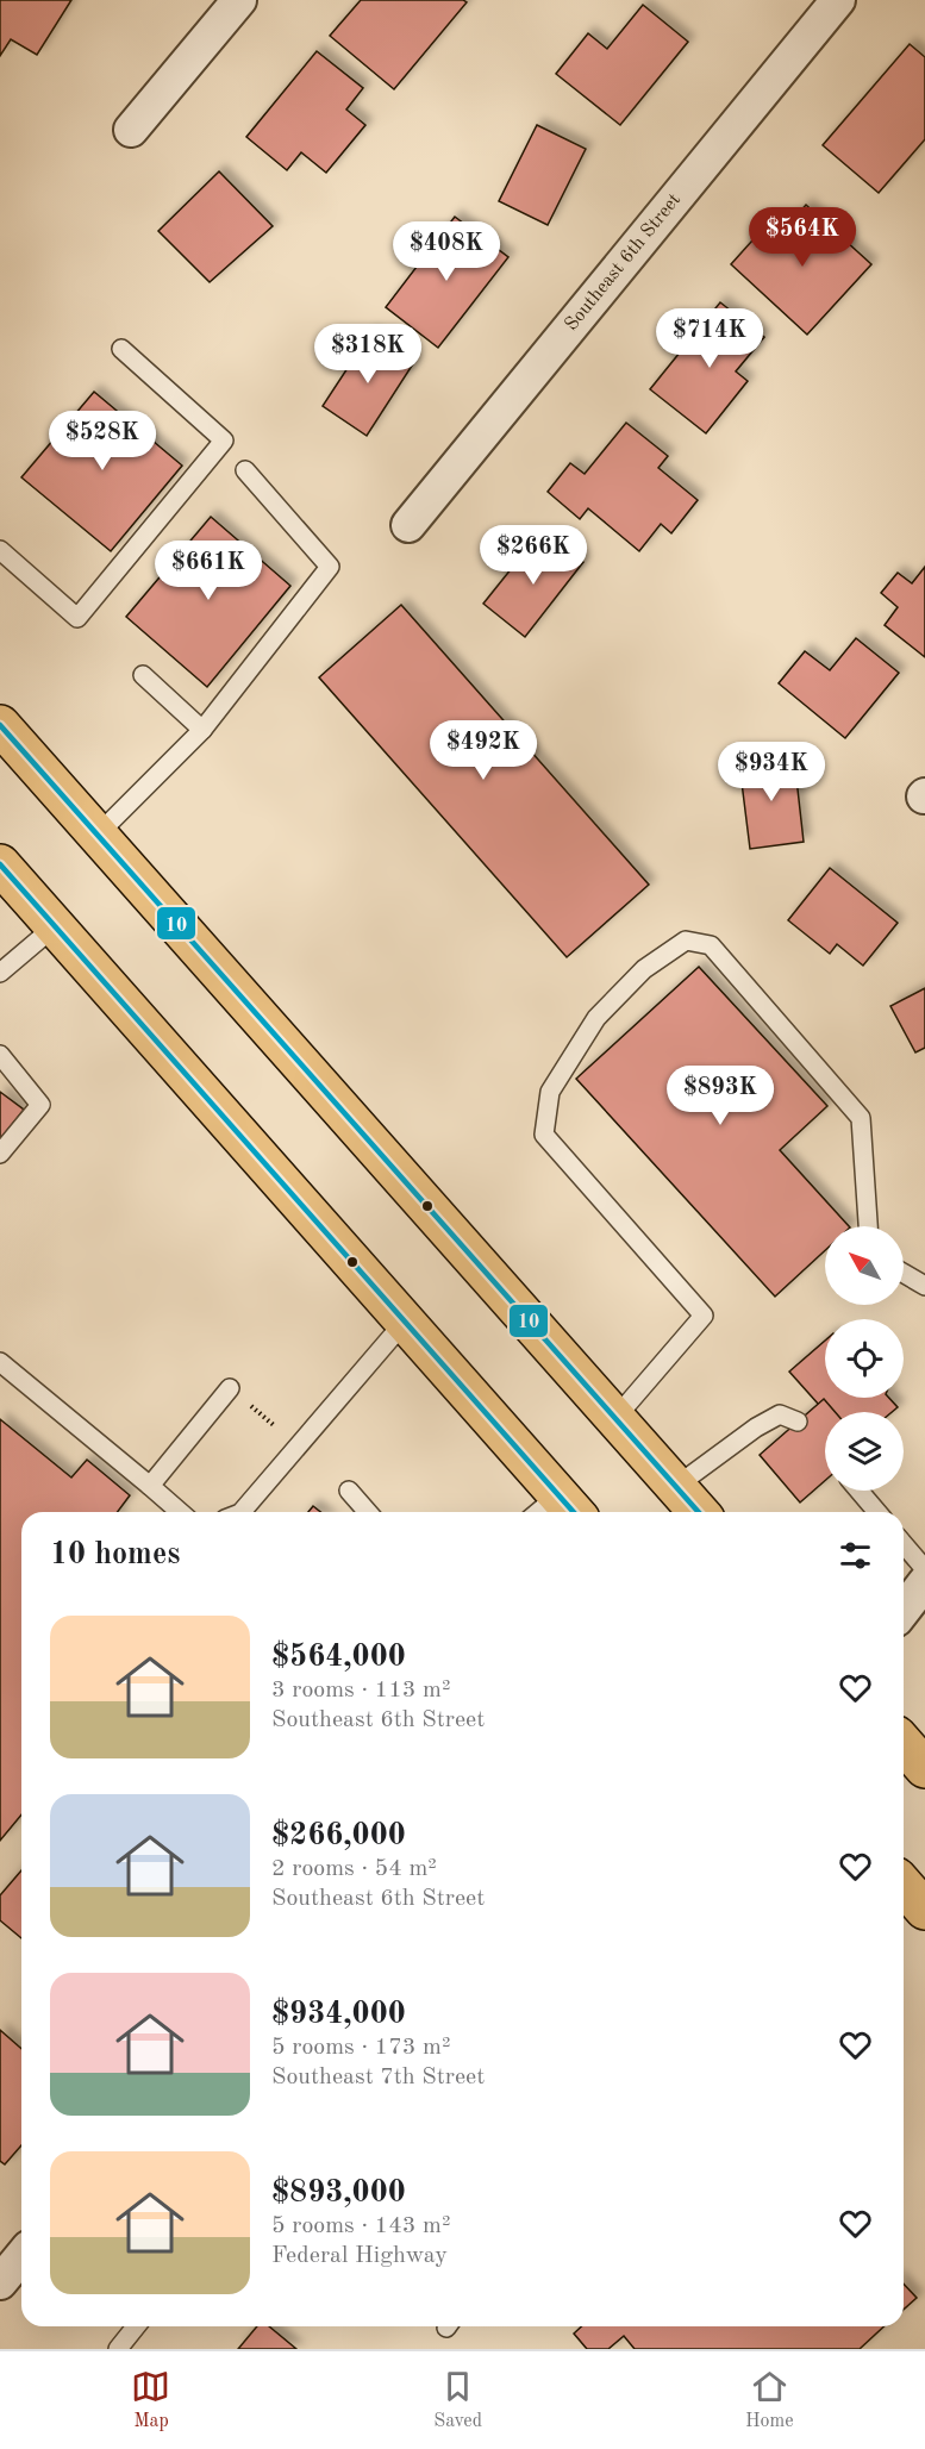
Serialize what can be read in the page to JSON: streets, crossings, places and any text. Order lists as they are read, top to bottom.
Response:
{
  "streets": {
    "street": ["Southeast 6th Street"]
  },
  "lines": ["transit line 10"],
  "north": "top left",
  "page": {
    "price": [
      "$564K",
      "$408K",
      "$714K",
      "$318K",
      "$528K",
      "$266K",
      "$661K",
      "$492K",
      "$934K",
      "$893K"
    ],
    "heading": "10 homes",
    "list": [
      {
        "name": "$564,000",
        "note": "3 rooms · 113 m² · Southeast 6th Street"
      },
      {
        "name": "$266,000",
        "note": "2 rooms · 54 m² · Southeast 6th Street"
      },
      {
        "name": "$934,000",
        "note": "5 rooms · 173 m² · Southeast 7th Street"
      },
      {
        "name": "$893,000",
        "note": "5 rooms · 143 m² · Federal Highway"
      }
    ],
    "tabs": ["Map", "Saved", "Home"]
  }
}
